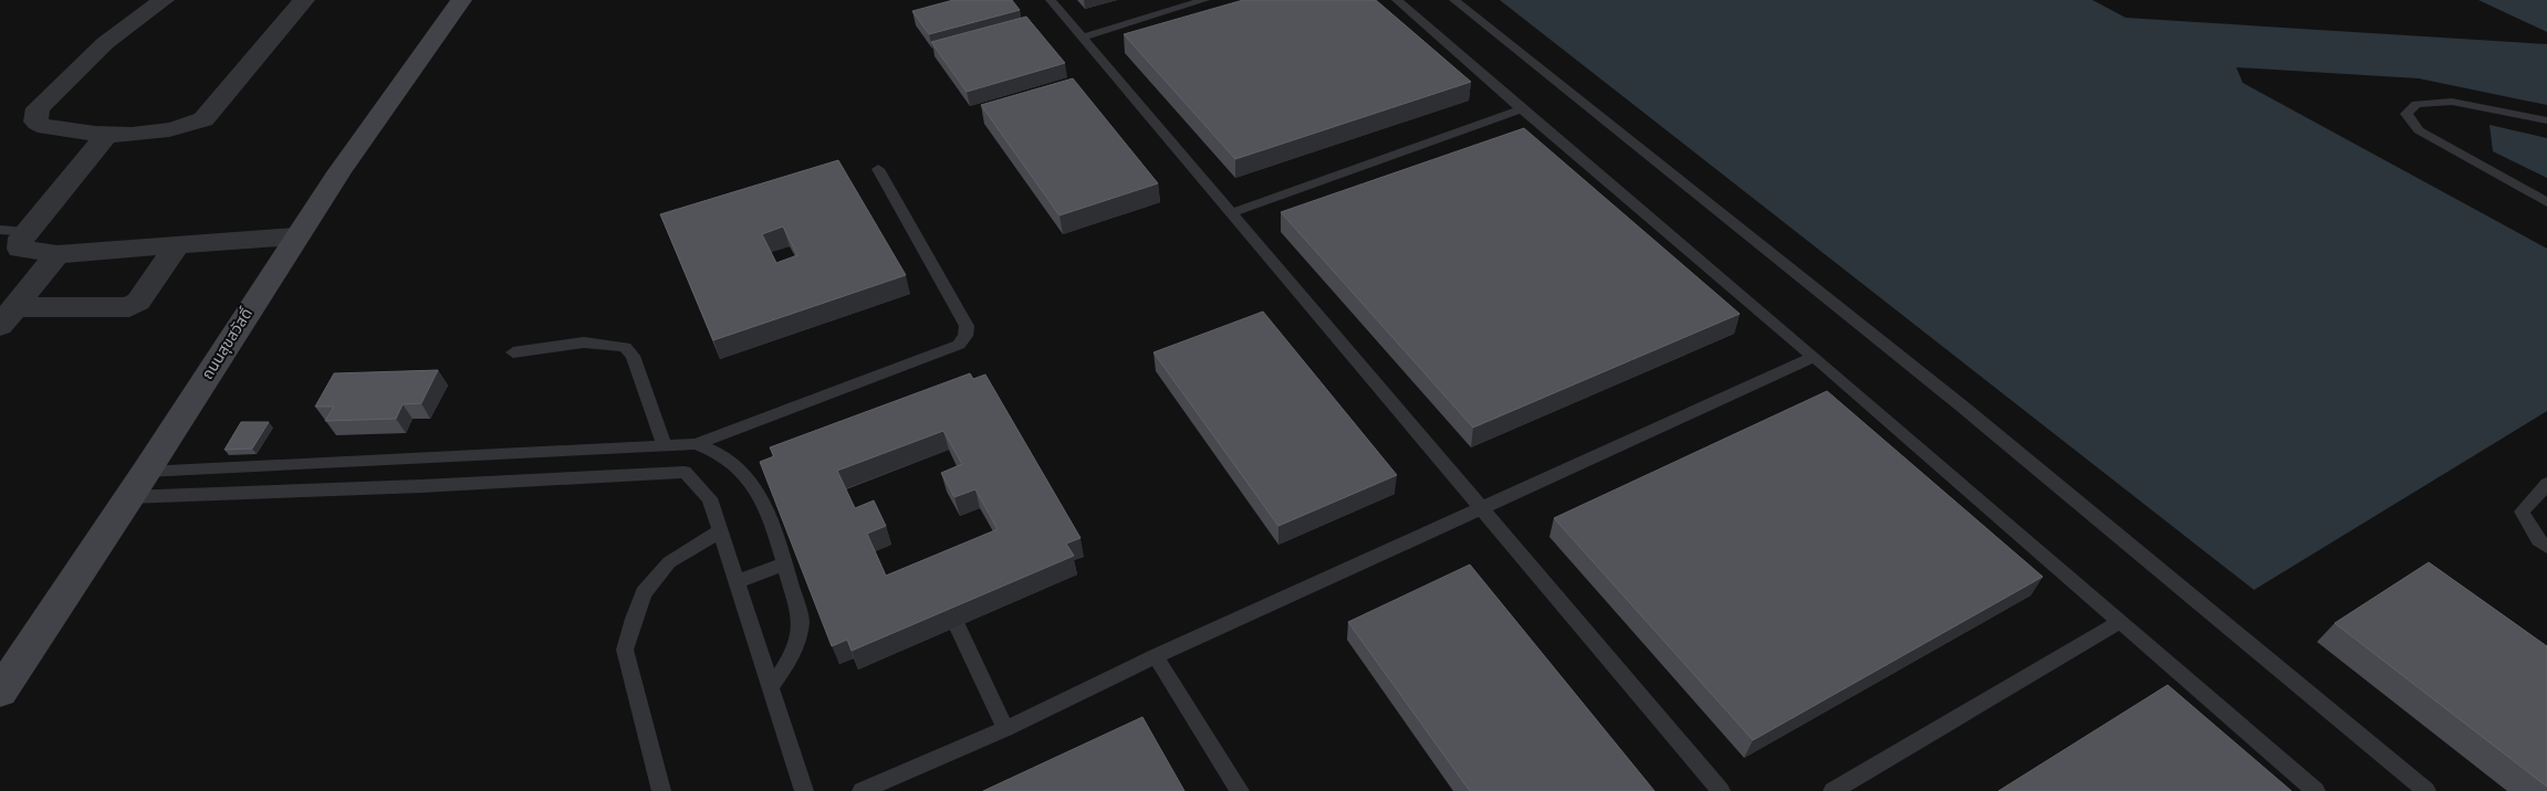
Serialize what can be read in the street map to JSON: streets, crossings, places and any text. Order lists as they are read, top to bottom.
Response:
{
  "streets": {
    "main road": ["ถนนสุขสวัสดิ์"]
  }
}
